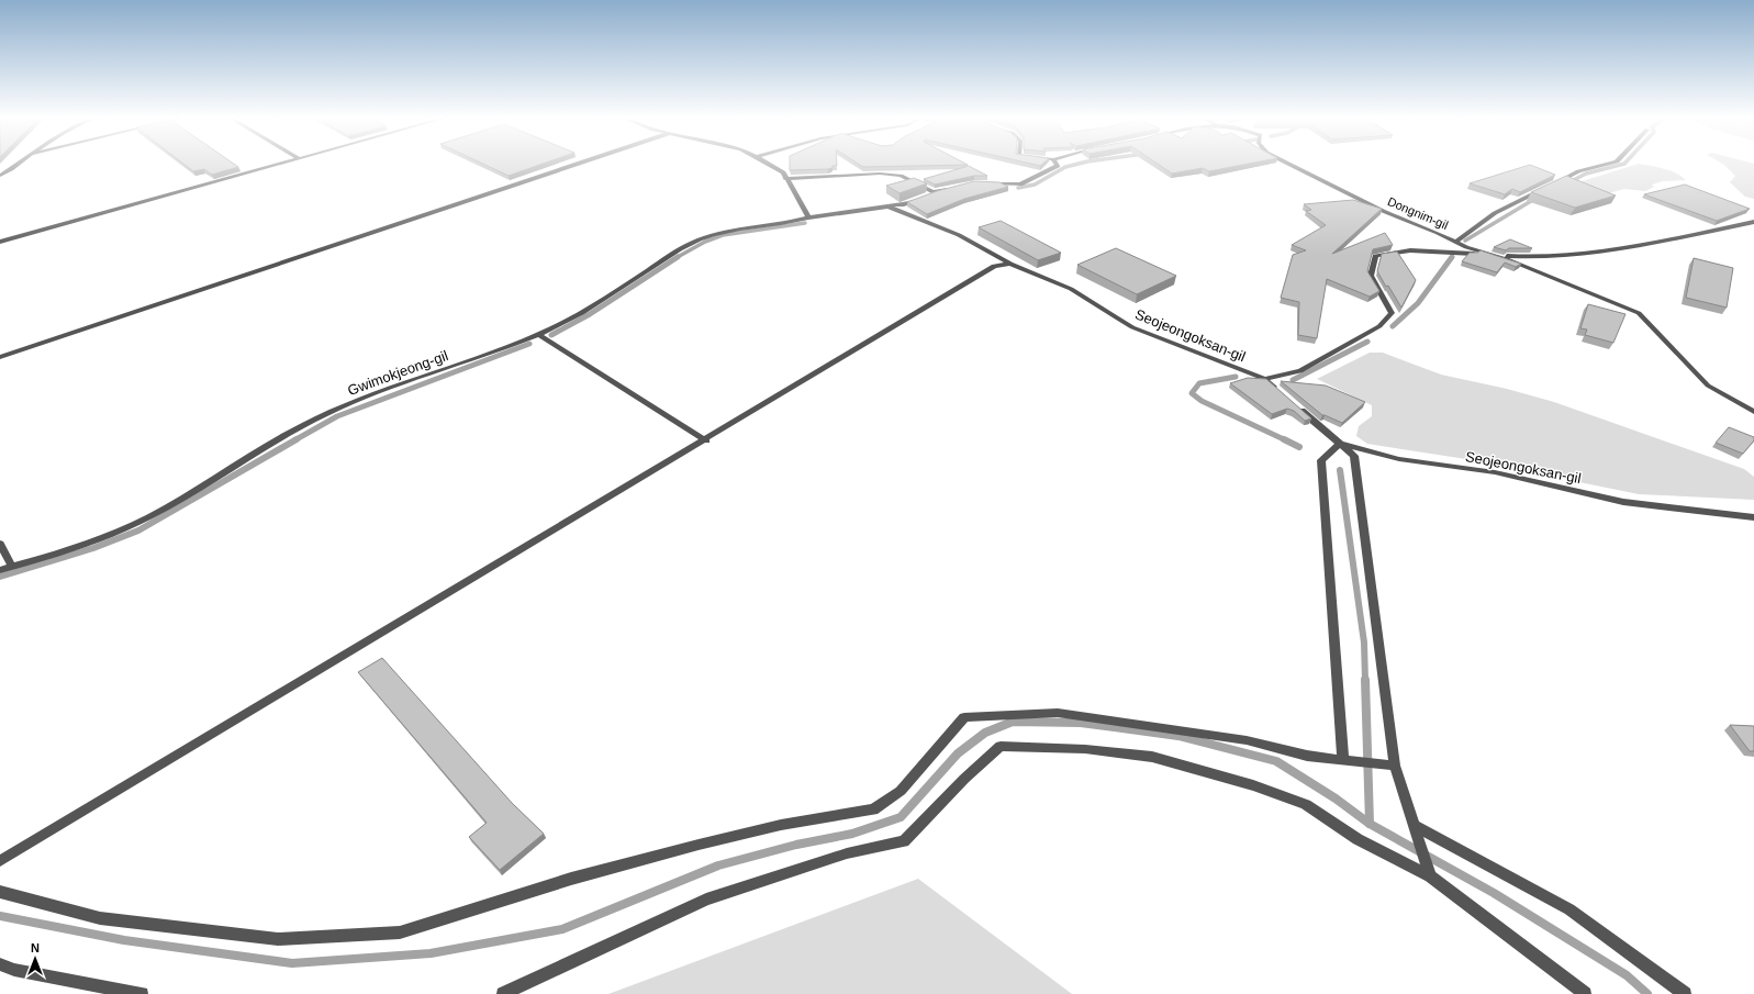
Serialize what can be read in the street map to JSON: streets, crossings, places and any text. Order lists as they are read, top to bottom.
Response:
{
  "streets": {
    "lane": ["Dongnim-gil", "Seojeongoksan-gil", "Gwimokjeong-gil"]
  },
  "crossings": [
    ["Seojeongoksan-gil", "Gwimokjeong-gil"]
  ],
  "north": "top"
}
